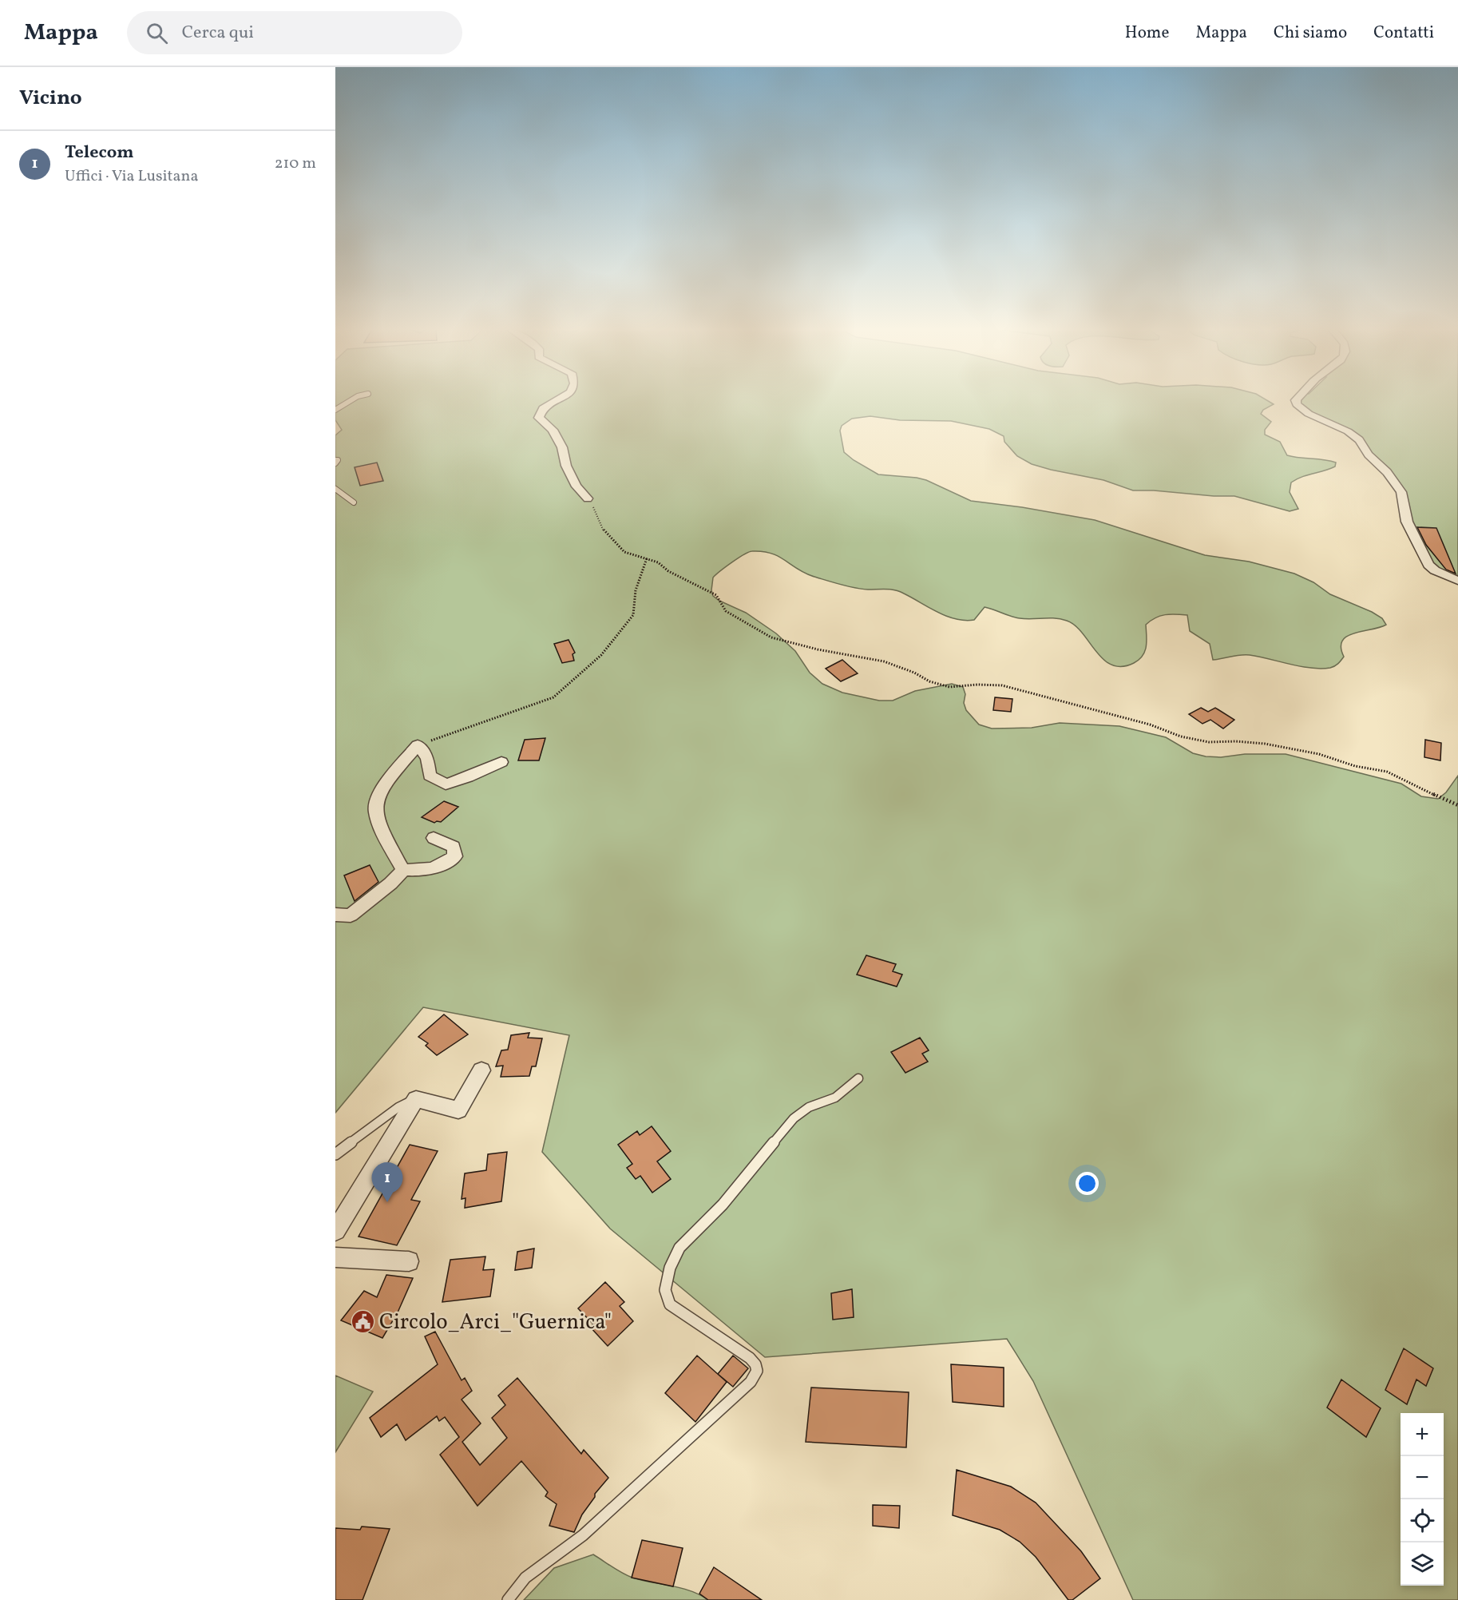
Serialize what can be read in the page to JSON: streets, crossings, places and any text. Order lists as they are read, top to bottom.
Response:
{
  "places": {
    "public building": ["Circolo_Arci_\"Guernica\""]
  },
  "page": {
    "header": "Mappa",
    "search": "Cerca qui",
    "nav": [
      "Home",
      "Mappa",
      "Chi siamo",
      "Contatti"
    ],
    "heading": "Vicino",
    "list": [
      {
        "mark": "1",
        "name": "Telecom",
        "note": "Uffici · Via Lusitana",
        "value": "210 m"
      }
    ],
    "pins": "1",
    "map_buttons": ["+", "−"]
  }
}
